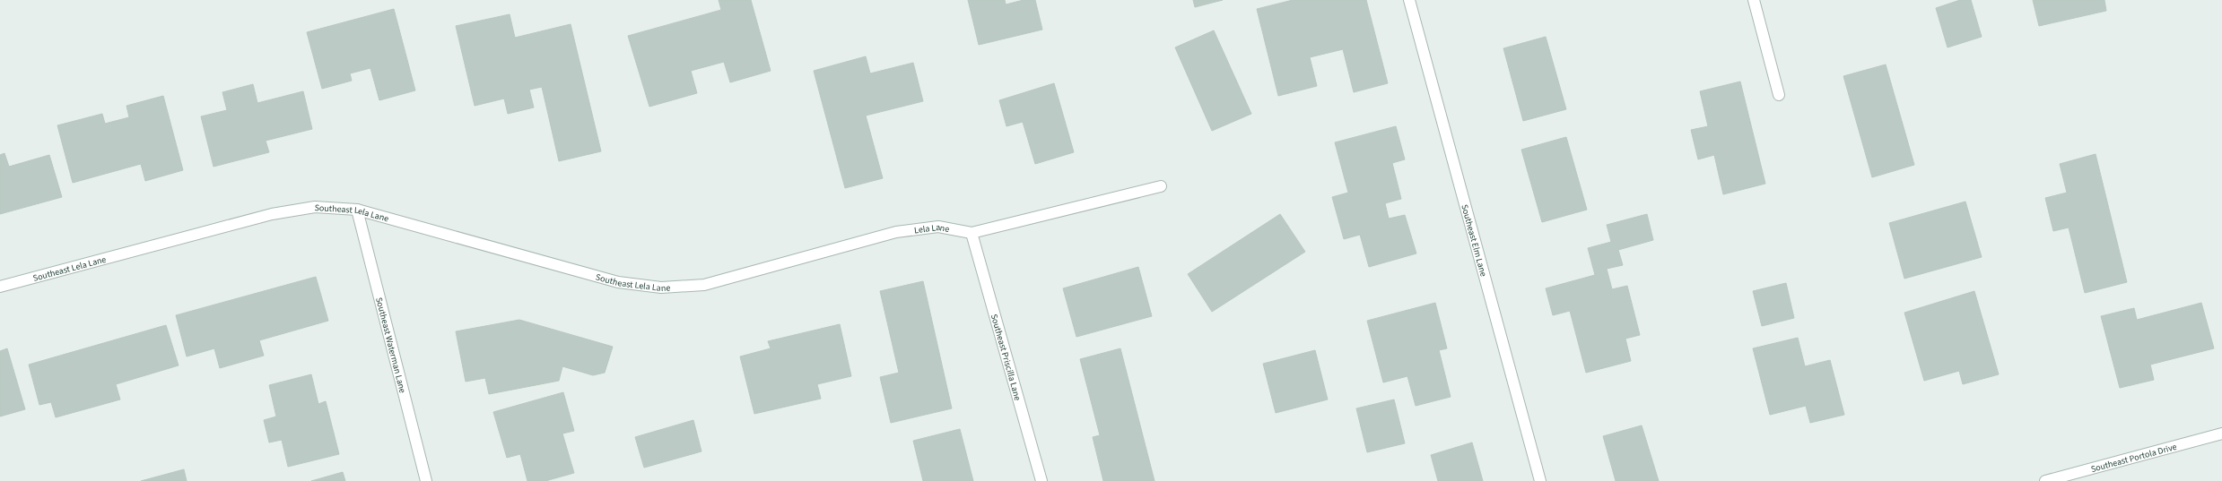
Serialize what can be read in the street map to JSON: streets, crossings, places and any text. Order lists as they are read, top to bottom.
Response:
{
  "streets": {
    "street": [
      "Southeast Lela Lane",
      "Lela Lane",
      "Southeast Elm Lane",
      "Southeast Waterman Lane",
      "Southeast Priscilla Lane",
      "Southeast Portola Drive"
    ]
  },
  "crossings": [
    ["Southeast Lela Lane", "Lela Lane"],
    ["Southeast Lela Lane", "Southeast Waterman Lane"],
    ["Lela Lane", "Southeast Priscilla Lane"]
  ]
}
